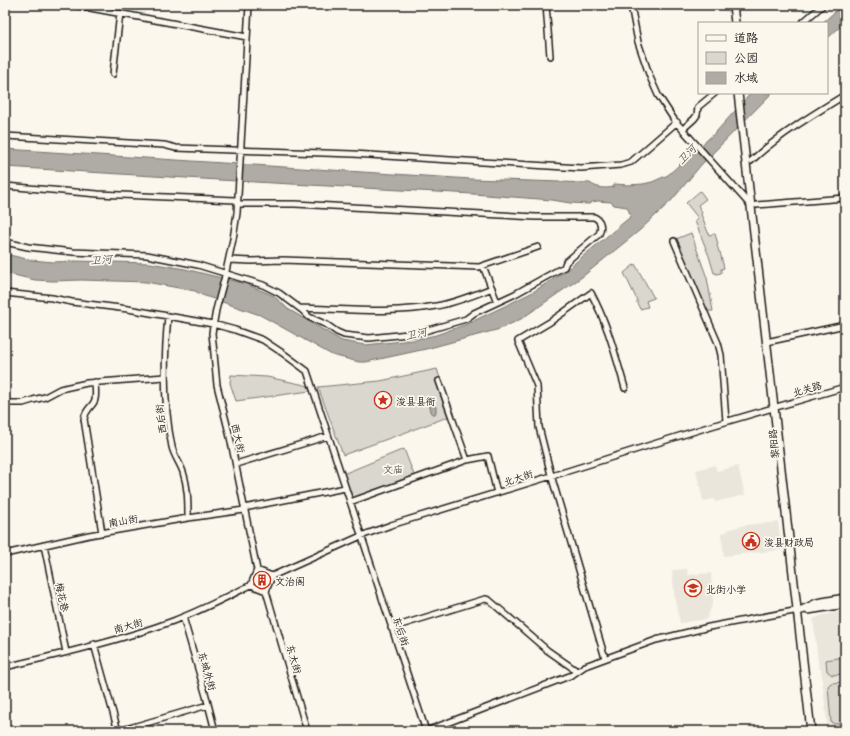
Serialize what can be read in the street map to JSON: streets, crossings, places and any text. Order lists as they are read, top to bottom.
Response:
{
  "streets": {
    "main road": ["黎阳路"],
    "street": [
      "北关路",
      "西后街",
      "西大街",
      "北大街",
      "南山街",
      "梅花巷",
      "南大街",
      "东后街",
      "东大街",
      "东城外街"
    ]
  },
  "crossings": [
    ["北关路", "黎阳路"],
    ["北关路", "北大街"],
    ["西后街", "南山街"],
    ["西后街", "东后街"],
    ["西大街", "南山街"],
    ["西大街", "东后街"],
    ["黎阳路", "北大街"],
    ["北大街", "东后街"],
    ["南山街", "梅花巷"],
    ["南山街", "东后街"],
    ["梅花巷", "南大街"],
    ["南大街", "东城外街"]
  ],
  "water": ["卫河"],
  "parks": ["文庙"],
  "places": {
    "place": ["浚县县衙"],
    "public building": ["浚县财政局"],
    "building": ["文治阁"],
    "school or university": ["北街小学"]
  },
  "legend": ["道路", "公园", "水域"]
}
